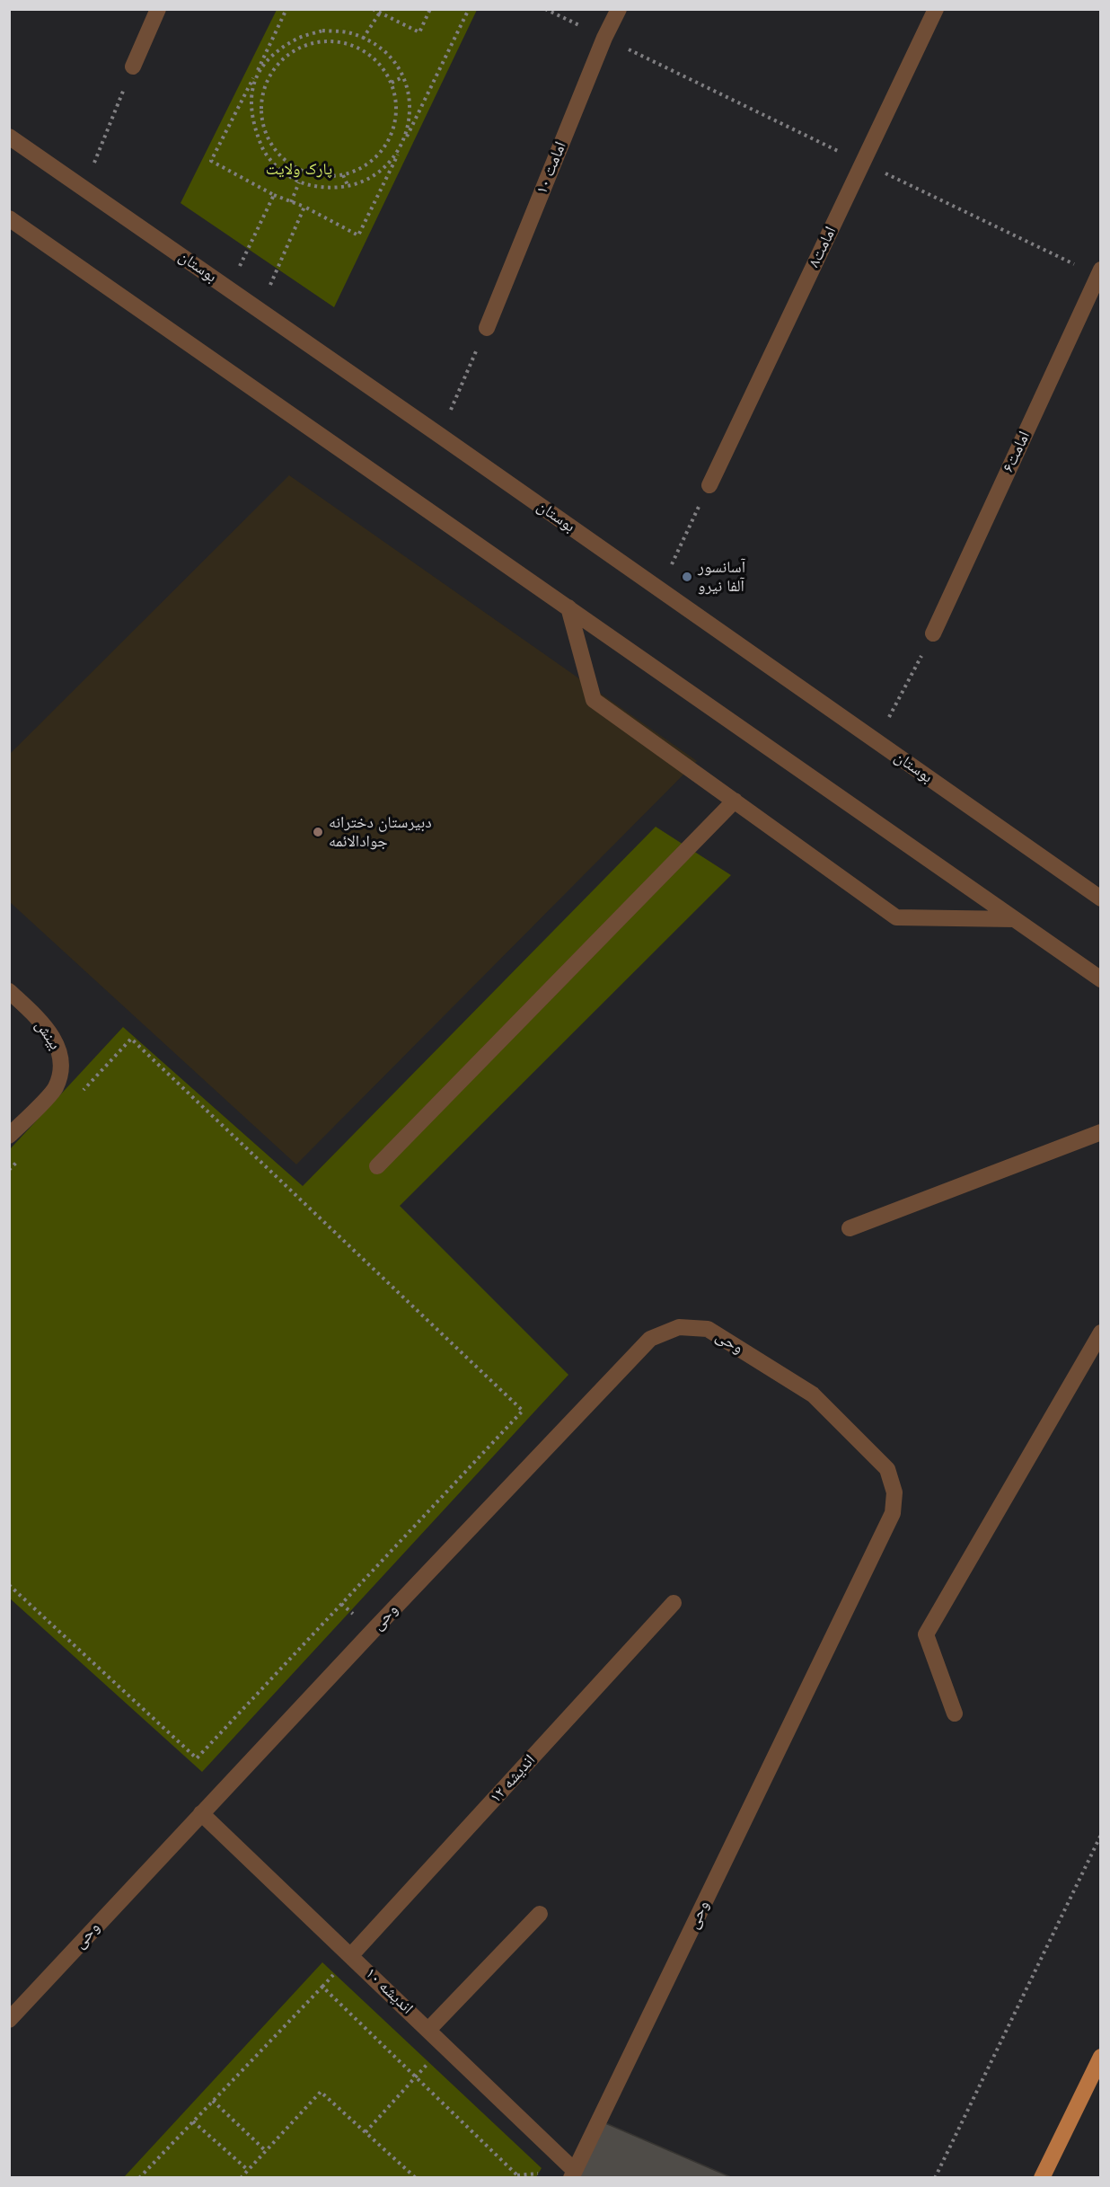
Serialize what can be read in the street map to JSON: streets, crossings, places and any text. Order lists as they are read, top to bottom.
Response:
{
  "streets": {
    "street": [
      "امامت ۱۰",
      "امامت۸",
      "بوستان",
      "امامت۶",
      "بینش",
      "وحی",
      "اندیشه ۱۲",
      "اندیشه ۱۰"
    ]
  },
  "crossings": [
    ["وحی", "اندیشه ۱۰"],
    ["اندیشه ۱۲", "اندیشه ۱۰"]
  ],
  "parks": ["پارک ولایت"],
  "places": ["آسانسور آلفا نيرو", "دبیرستان دخترانه جوادالائمه"]
}
